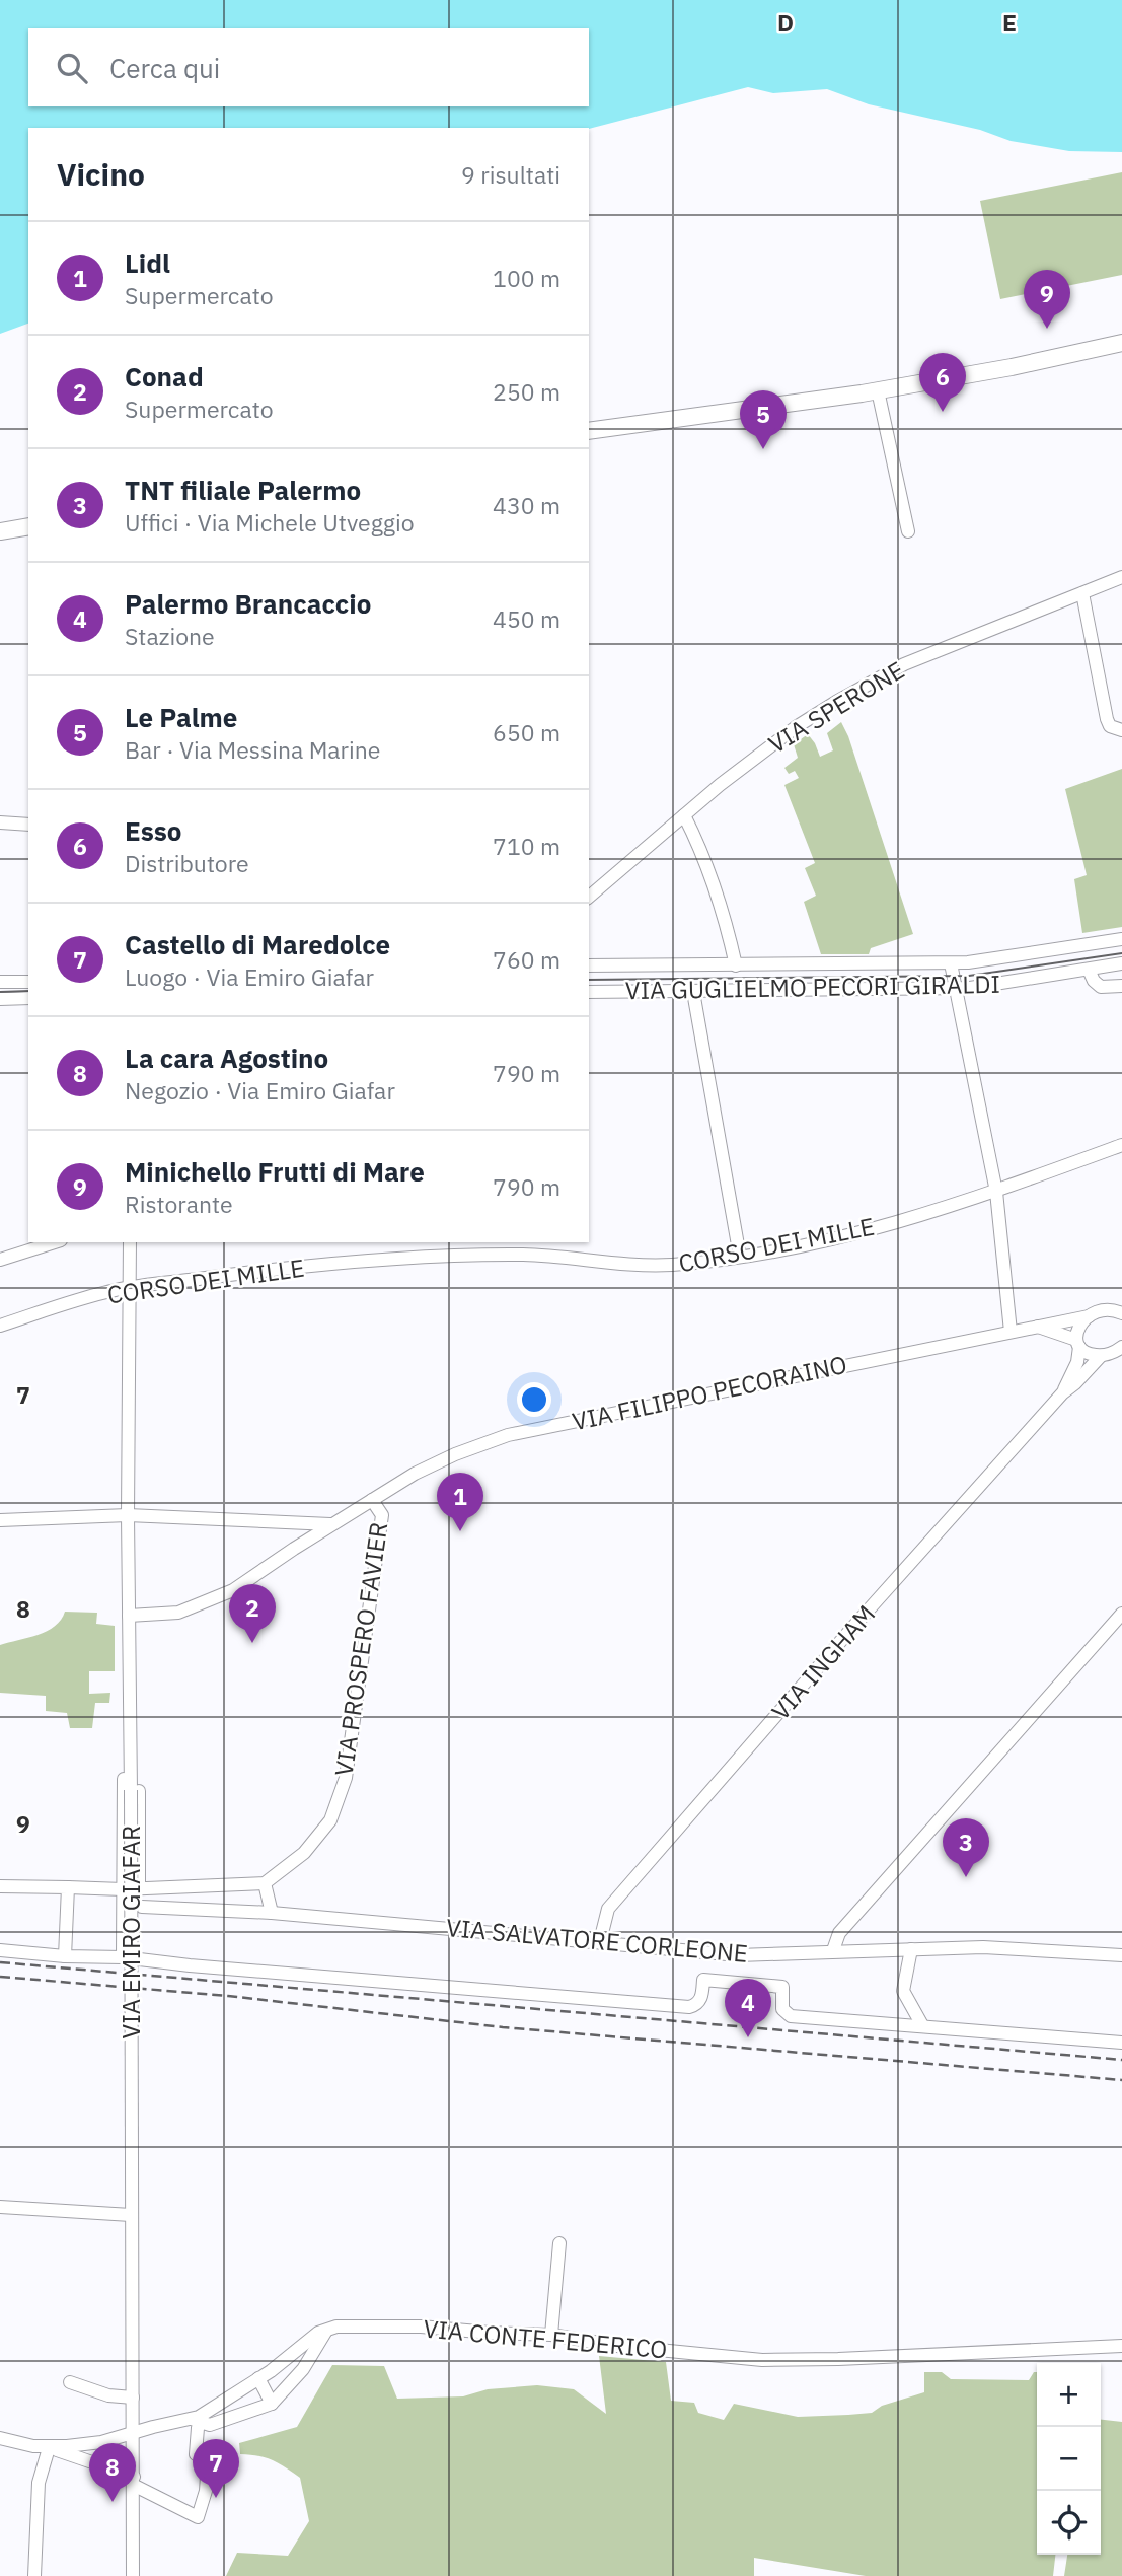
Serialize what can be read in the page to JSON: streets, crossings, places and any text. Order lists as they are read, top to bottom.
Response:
{
  "streets": {
    "street": [
      "VIA SPERONE",
      "VIA GUGLIELMO PECORI GIRALDI",
      "CORSO DEI MILLE",
      "VIA FILIPPO PECORAINO",
      "VIA PROSPERO FAVIER",
      "VIA INGHAM",
      "VIA EMIRO GIAFAR",
      "VIA SALVATORE CORLEONE",
      "VIA CONTE FEDERICO"
    ]
  },
  "crossings": [
    ["CORSO DEI MILLE", "VIA EMIRO GIAFAR"],
    ["VIA FILIPPO PECORAINO", "VIA PROSPERO FAVIER"],
    ["VIA FILIPPO PECORAINO", "VIA EMIRO GIAFAR"],
    ["VIA INGHAM", "VIA SALVATORE CORLEONE"],
    ["VIA EMIRO GIAFAR", "VIA CONTE FEDERICO"]
  ],
  "page": {
    "search": "Cerca qui",
    "heading": ["Vicino", "9 risultati"],
    "list": [
      {
        "mark": "1",
        "name": "Lidl",
        "note": "Supermercato",
        "value": "100 m"
      },
      {
        "mark": "2",
        "name": "Conad",
        "note": "Supermercato",
        "value": "250 m"
      },
      {
        "mark": "3",
        "name": "TNT filiale Palermo",
        "note": "Uffici · Via Michele Utveggio",
        "value": "430 m"
      },
      {
        "mark": "4",
        "name": "Palermo Brancaccio",
        "note": "Stazione",
        "value": "450 m"
      },
      {
        "mark": "5",
        "name": "Le Palme",
        "note": "Bar · Via Messina Marine",
        "value": "650 m"
      },
      {
        "mark": "6",
        "name": "Esso",
        "note": "Distributore",
        "value": "710 m"
      },
      {
        "mark": "7",
        "name": "Castello di Maredolce",
        "note": "Luogo · Via Emiro Giafar",
        "value": "760 m"
      },
      {
        "mark": "8",
        "name": "La cara Agostino",
        "note": "Negozio · Via Emiro Giafar",
        "value": "790 m"
      },
      {
        "mark": "9",
        "name": "Minichello Frutti di Mare",
        "note": "Ristorante",
        "value": "790 m"
      }
    ],
    "pins": [
      "9",
      "6",
      "5",
      "1",
      "2",
      "3",
      "4",
      "7",
      "8"
    ],
    "map_buttons": ["+", "−"]
  },
  "grid": {
    "columns": ["D", "E"],
    "rows": ["7", "8", "9"]
  }
}
